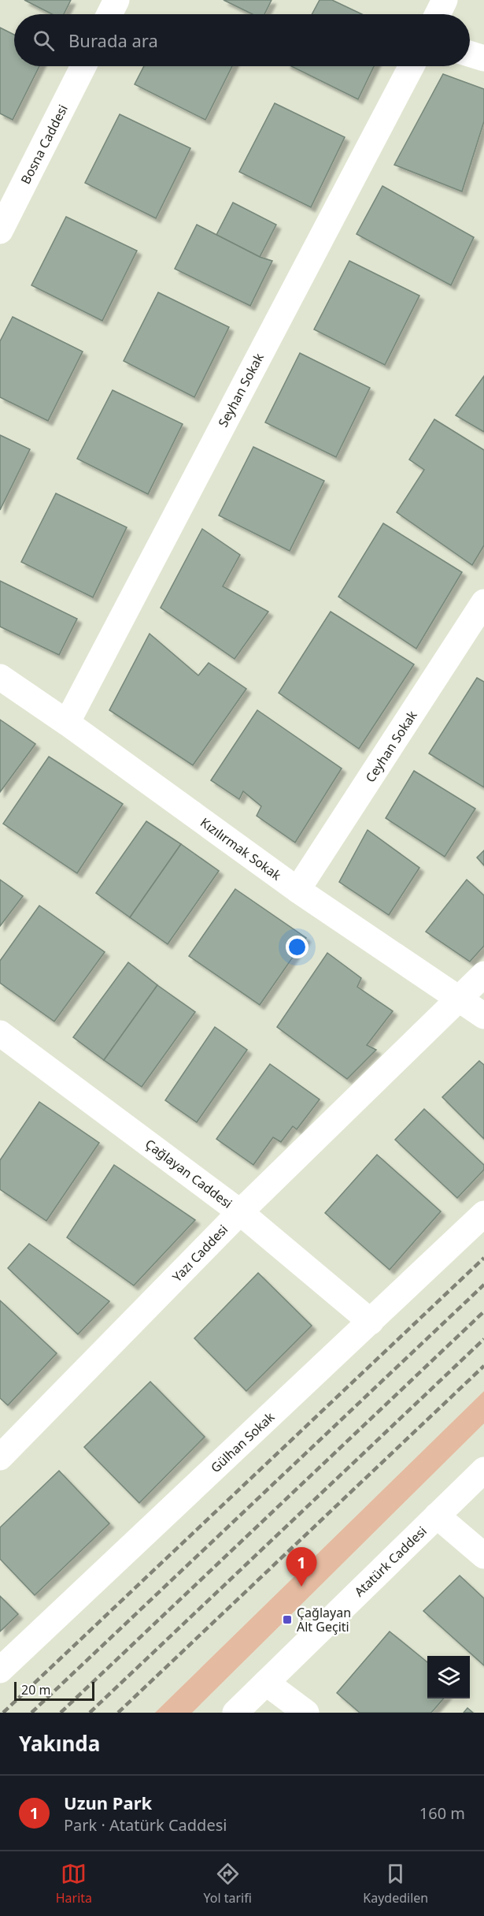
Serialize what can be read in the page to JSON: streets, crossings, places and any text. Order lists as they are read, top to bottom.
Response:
{
  "streets": {
    "street": [
      "Bosna Caddesi",
      "Seyhan Sokak",
      "Ceyhan Sokak",
      "Kızılırmak Sokak",
      "Çağlayan Caddesi",
      "Yazı Caddesi",
      "Gülhan Sokak",
      "Atatürk Caddesi"
    ]
  },
  "crossings": [
    ["Seyhan Sokak", "Kızılırmak Sokak"],
    ["Ceyhan Sokak", "Kızılırmak Sokak"],
    ["Kızılırmak Sokak", "Yazı Caddesi"],
    ["Çağlayan Caddesi", "Yazı Caddesi"],
    ["Çağlayan Caddesi", "Gülhan Sokak"]
  ],
  "places": {
    "transit": ["Çağlayan Alt Geçiti"]
  },
  "scale_bar": "20 m",
  "page": {
    "search": "Burada ara",
    "pins": "1",
    "scale": "20 m",
    "heading": "Yakında",
    "list": [
      {
        "mark": "1",
        "name": "Uzun Park",
        "note": "Park · Atatürk Caddesi",
        "value": "160 m"
      }
    ],
    "nav": ["Harita", "Yol tarifi", "Kaydedilen"]
  }
}
